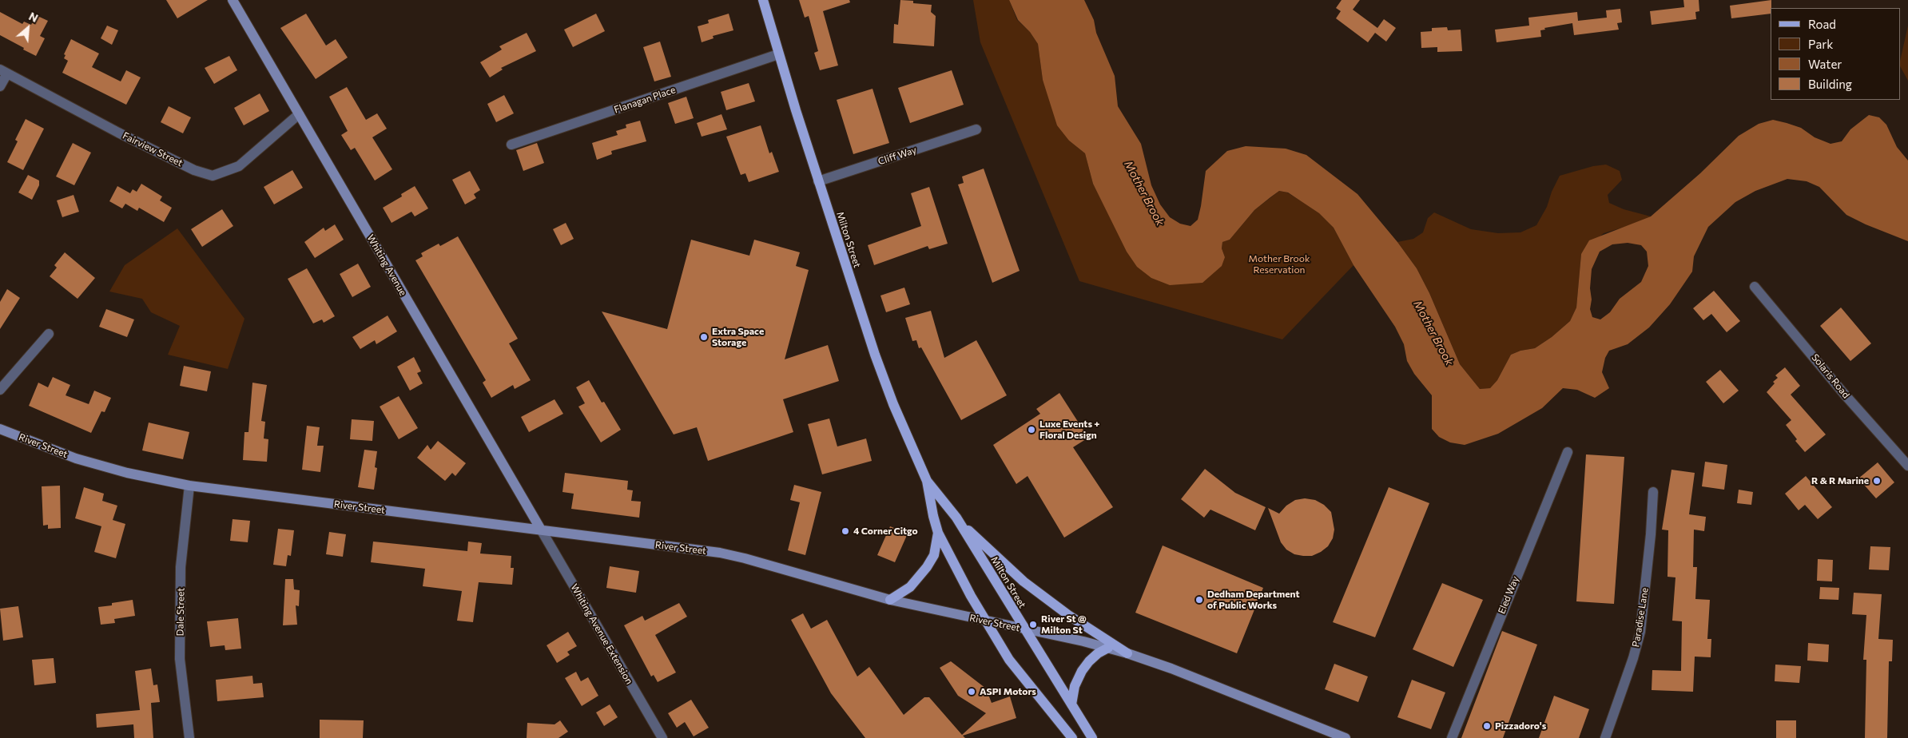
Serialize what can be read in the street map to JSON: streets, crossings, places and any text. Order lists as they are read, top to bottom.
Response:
{
  "streets": {
    "main road": ["Milton Street"],
    "street": [
      "Flanagan Place",
      "Fairview Street",
      "Cliff Way",
      "Whiting Avenue",
      "Solaris Road",
      "River Street",
      "Eled Way",
      "Dale Street",
      "Paradise Lane",
      "Whiting Avenue Extension"
    ]
  },
  "crossings": [
    ["Flanagan Place", "Milton Street"],
    ["Fairview Street", "Whiting Avenue"],
    ["Cliff Way", "Milton Street"],
    ["Milton Street", "River Street"],
    ["Whiting Avenue", "River Street"],
    ["Whiting Avenue", "Whiting Avenue Extension"],
    ["River Street", "Dale Street"],
    ["River Street", "Whiting Avenue Extension"]
  ],
  "water": ["Mother Brook"],
  "parks": ["Mother Brook Reservation"],
  "places": [
    "Extra Space Storage",
    "Luxe Events + Floral Design",
    "R & R Marine",
    "4 Corner Citgo",
    "Dedham Department of Public Works",
    "River St @ Milton St",
    "ASPI Motors",
    "Pizzadoro's"
  ],
  "legend": [
    "Road",
    "Park",
    "Water",
    "Building"
  ],
  "north": "top right"
}
